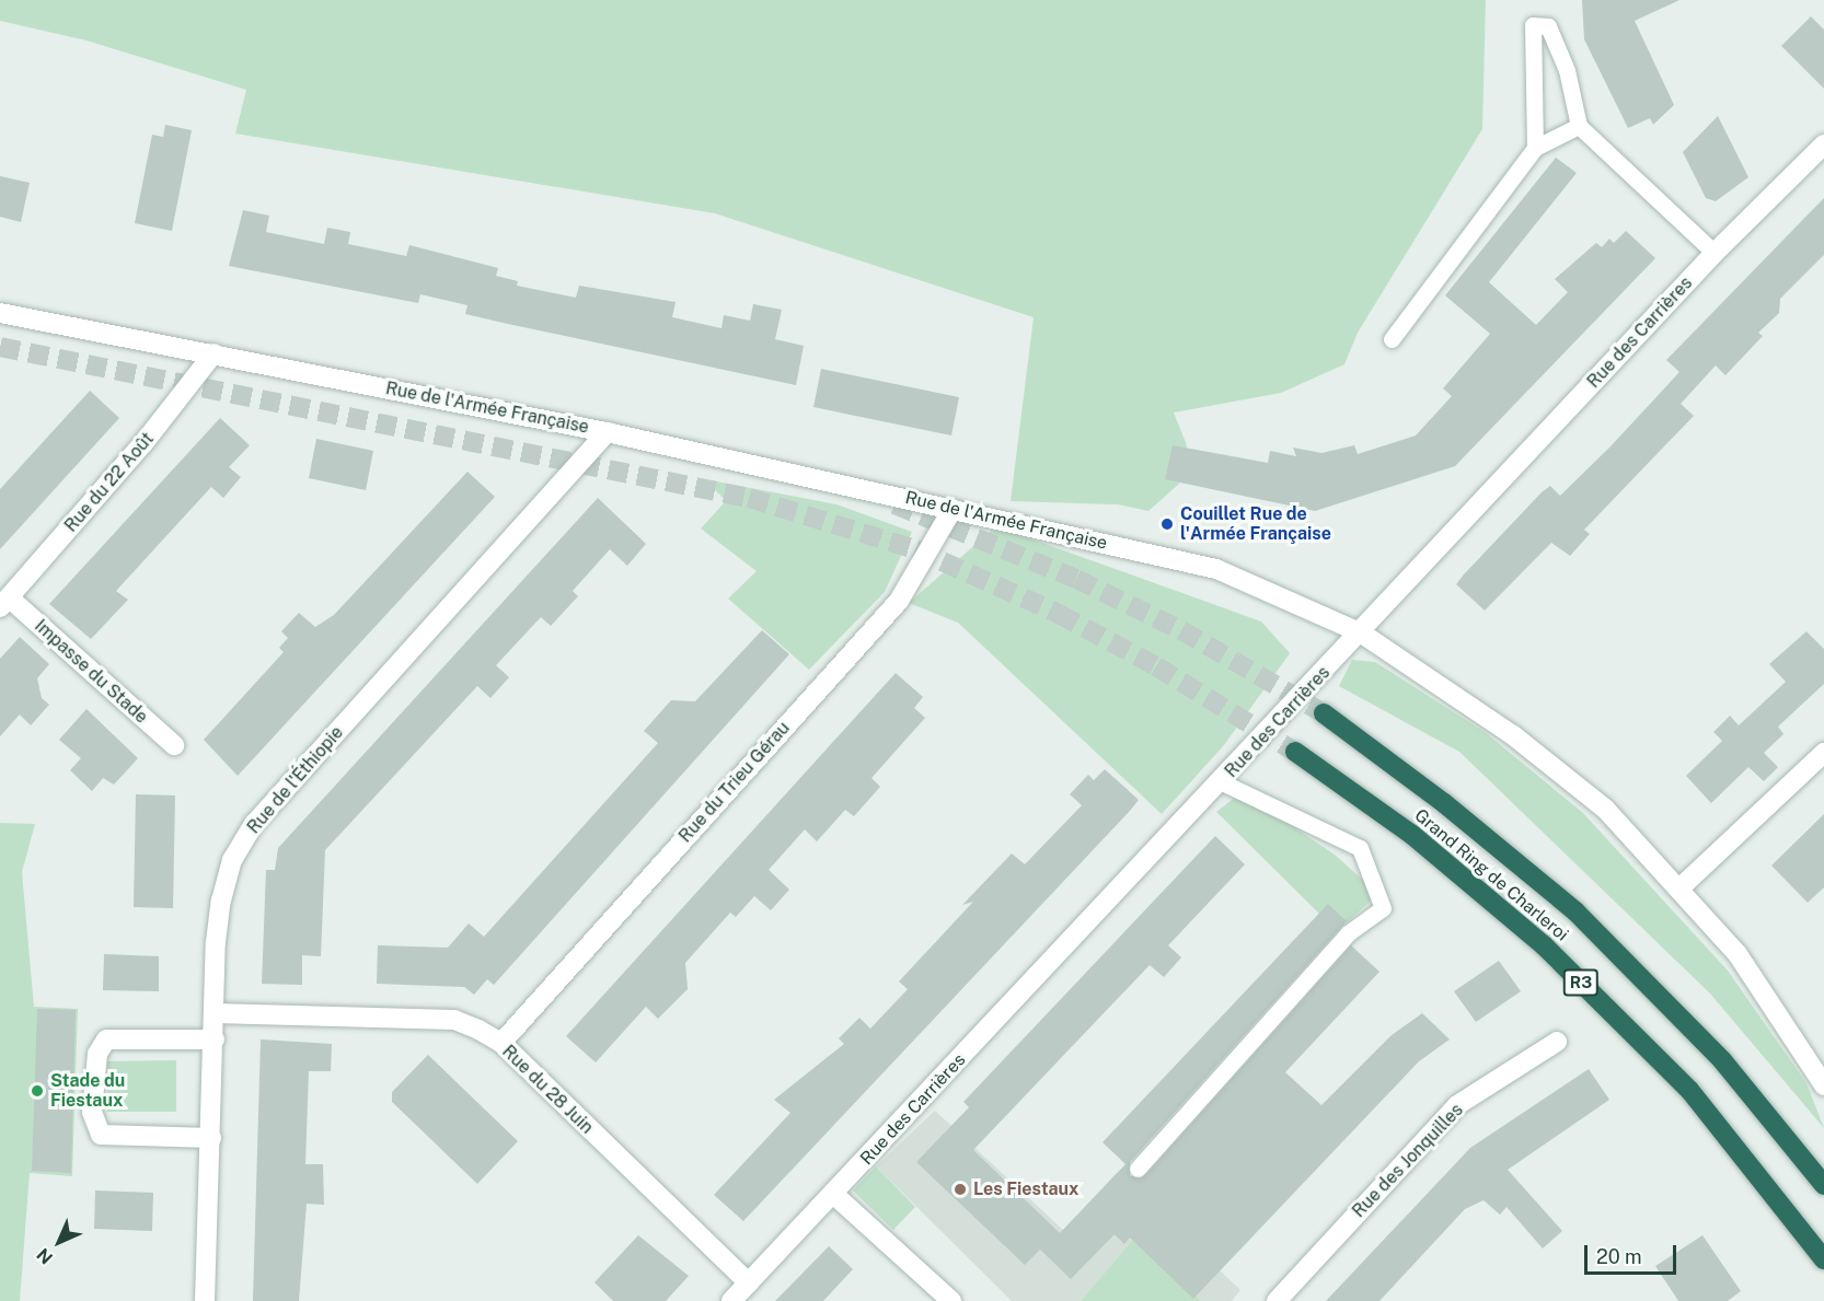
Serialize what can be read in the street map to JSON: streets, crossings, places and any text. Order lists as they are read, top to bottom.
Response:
{
  "streets": {
    "highway": ["Grand Ring de Charleroi", "R3"],
    "street": [
      "Rue des Carrières",
      "Rue de l'Armée Française",
      "Rue du 22 Août",
      "Impasse du Stade",
      "Rue de l'Éthiopie",
      "Rue du Trieu Gérau",
      "Rue du 28 Juin",
      "Rue des Jonquilles"
    ]
  },
  "crossings": [
    ["Rue des Carrières", "Rue de l'Armée Française"],
    ["Rue des Carrières", "Rue du 28 Juin"],
    ["Rue de l'Armée Française", "Rue du 22 Août"],
    ["Rue de l'Armée Française", "Rue de l'Éthiopie"],
    ["Rue de l'Armée Française", "Rue du Trieu Gérau"],
    ["Rue du 22 Août", "Impasse du Stade"],
    ["Rue de l'Éthiopie", "Rue du 28 Juin"],
    ["Rue du Trieu Gérau", "Rue du 28 Juin"]
  ],
  "places": ["Couillet Rue de l'Armée Française", "Stade du Fiestaux", "Les Fiestaux"],
  "scale_bar": "20 m",
  "north": "bottom left"
}
